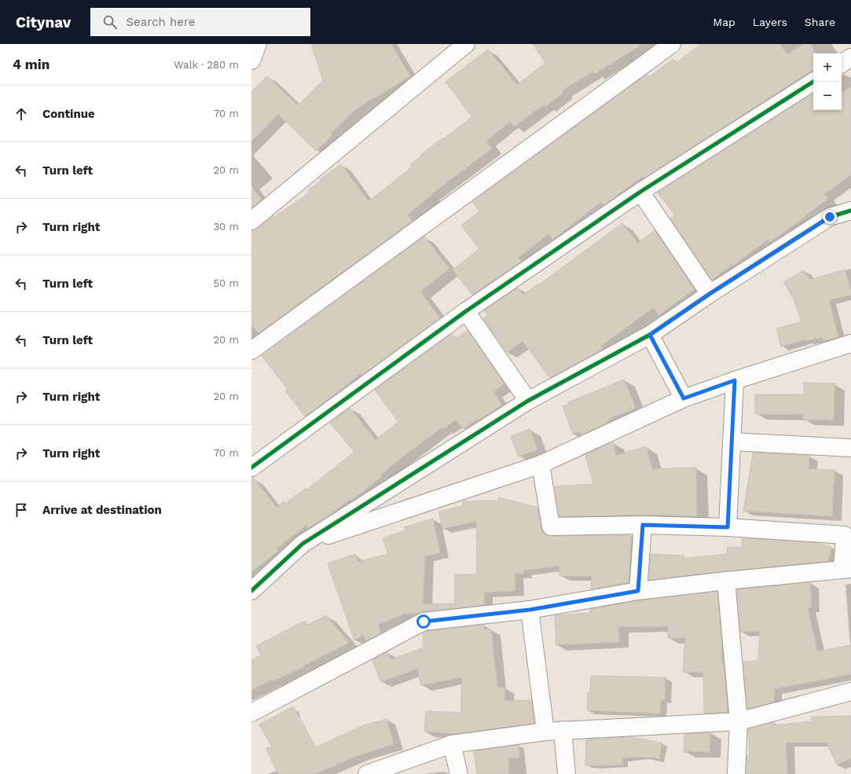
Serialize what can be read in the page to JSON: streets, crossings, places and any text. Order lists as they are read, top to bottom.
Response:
{
  "page": {
    "header": "Citynav",
    "search": "Search here",
    "nav": ["Map", "Layers", "Share"],
    "heading": ["4 min", "Walk · 280 m"],
    "map_buttons": ["+", "−"],
    "list": [
      ["Continue", "70 m"],
      ["Turn left", "20 m"],
      ["Turn right", "30 m"],
      ["Turn left", "50 m"],
      ["Turn left", "20 m"],
      ["Turn right", "20 m"],
      ["Turn right", "70 m"],
      "Arrive at destination"
    ]
  }
}
